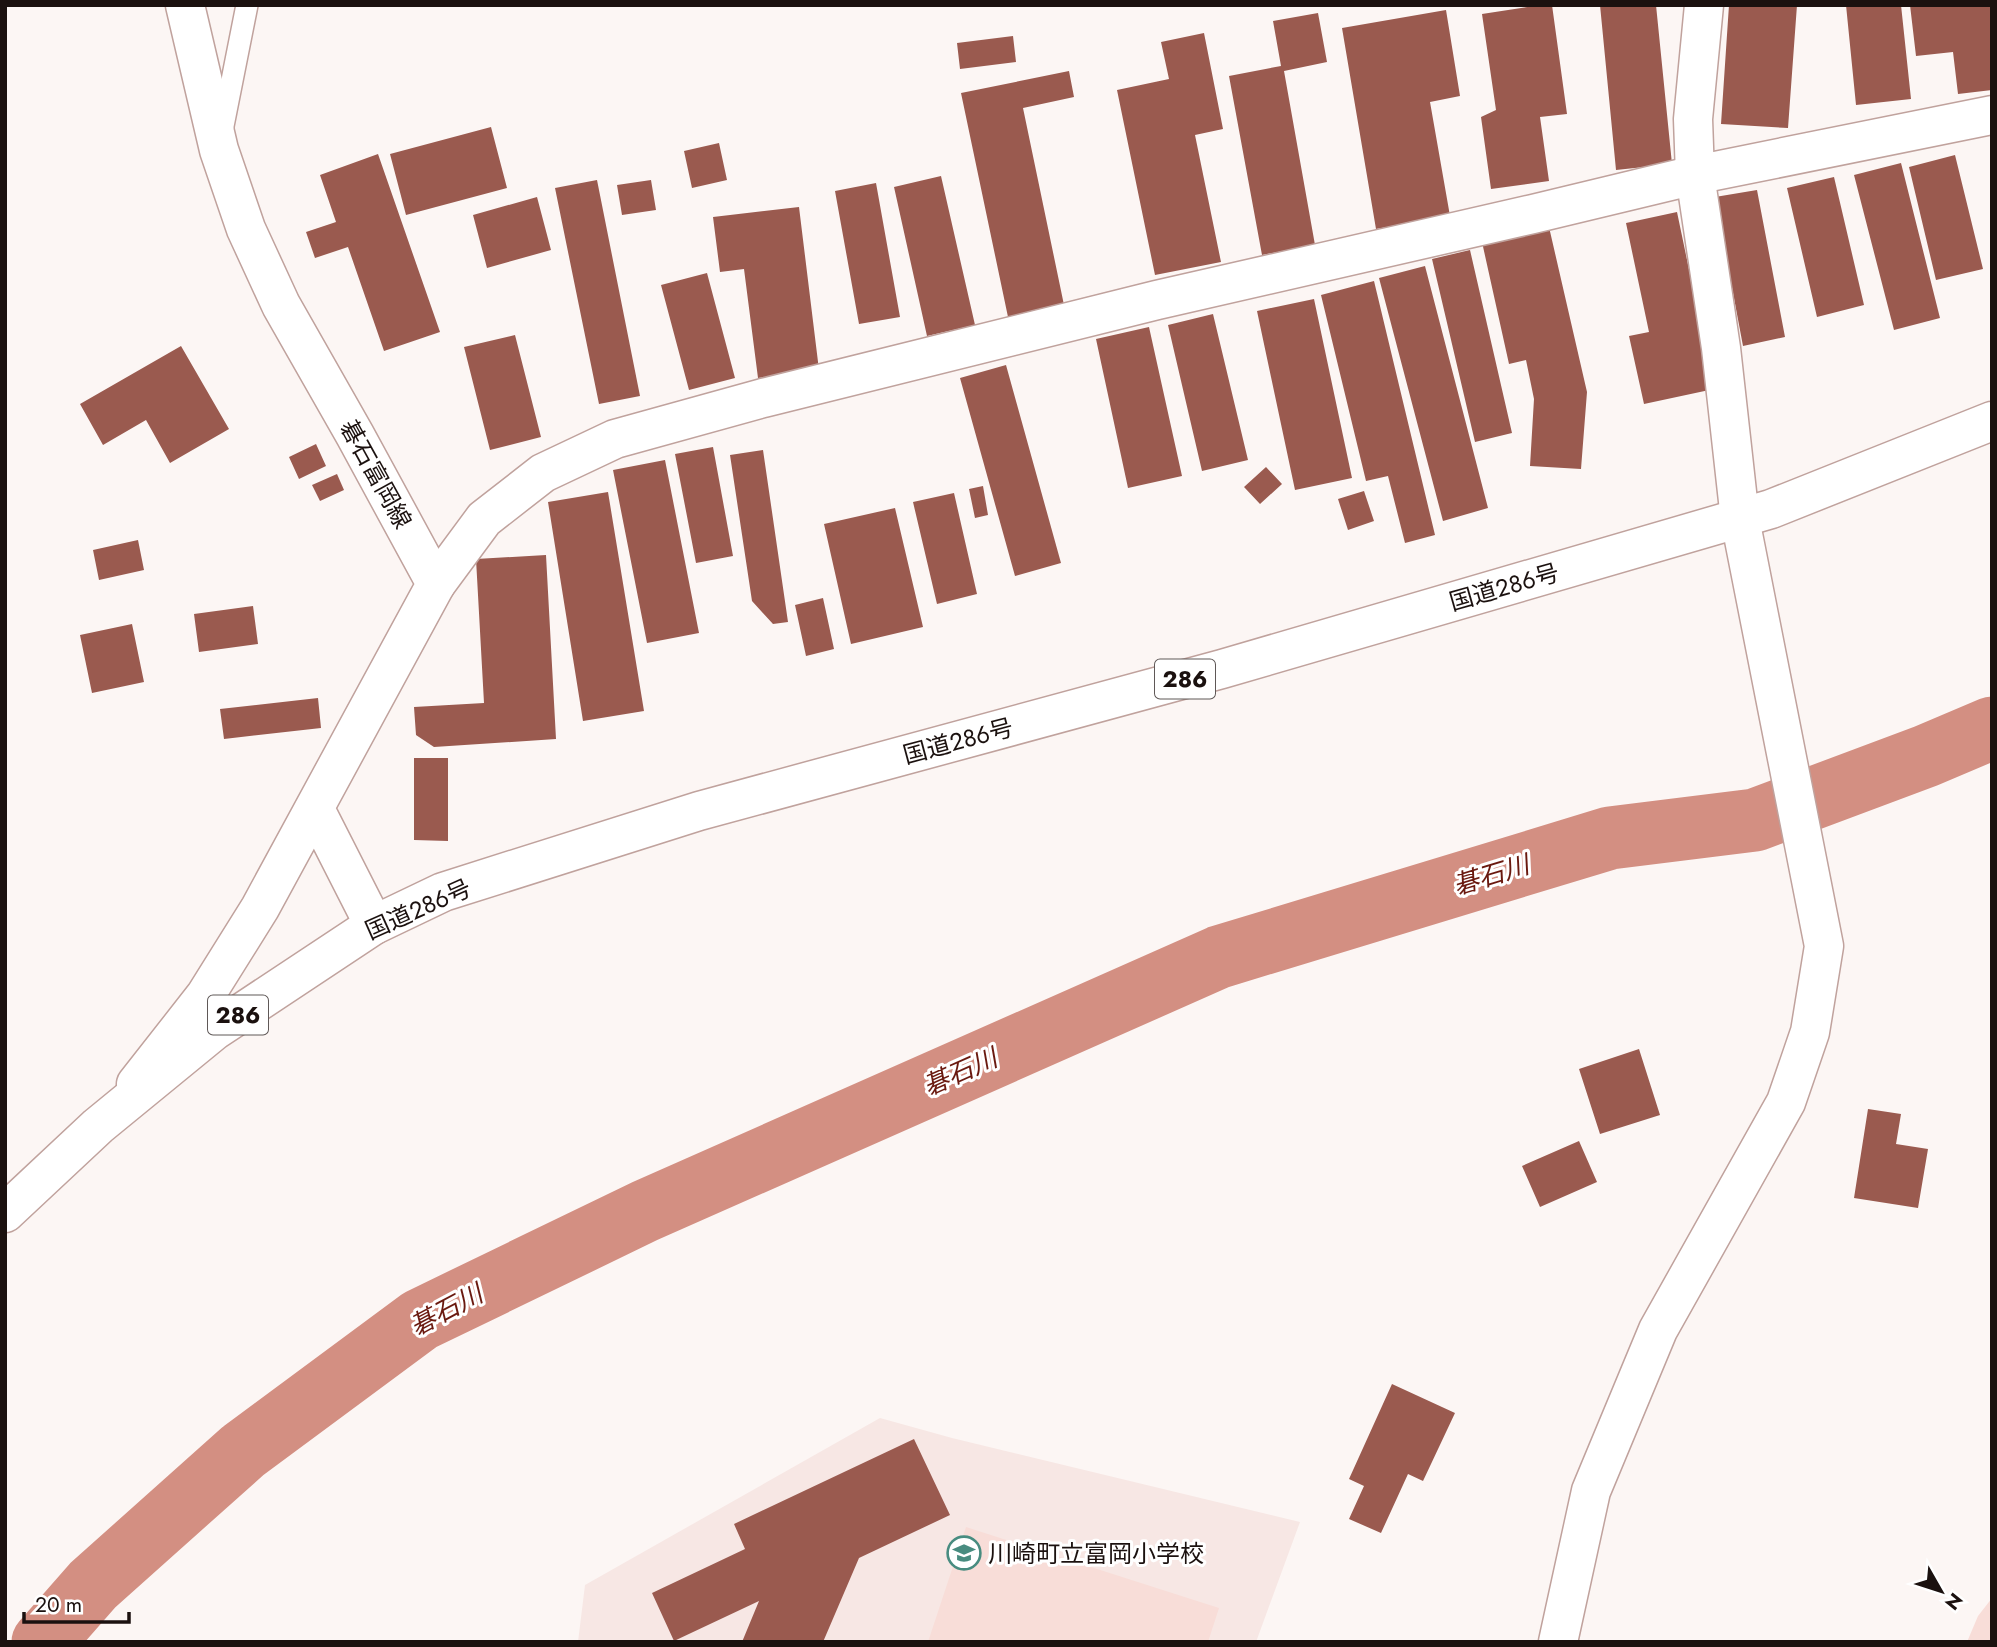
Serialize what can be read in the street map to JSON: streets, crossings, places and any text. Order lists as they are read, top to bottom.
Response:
{
  "streets": {
    "main road": ["碁石富岡線", "国道286号", "286"]
  },
  "water": ["碁石川"],
  "places": {
    "school or university": ["川崎町立富岡小学校"]
  },
  "scale_bar": "20 m",
  "north": "bottom right"
}
